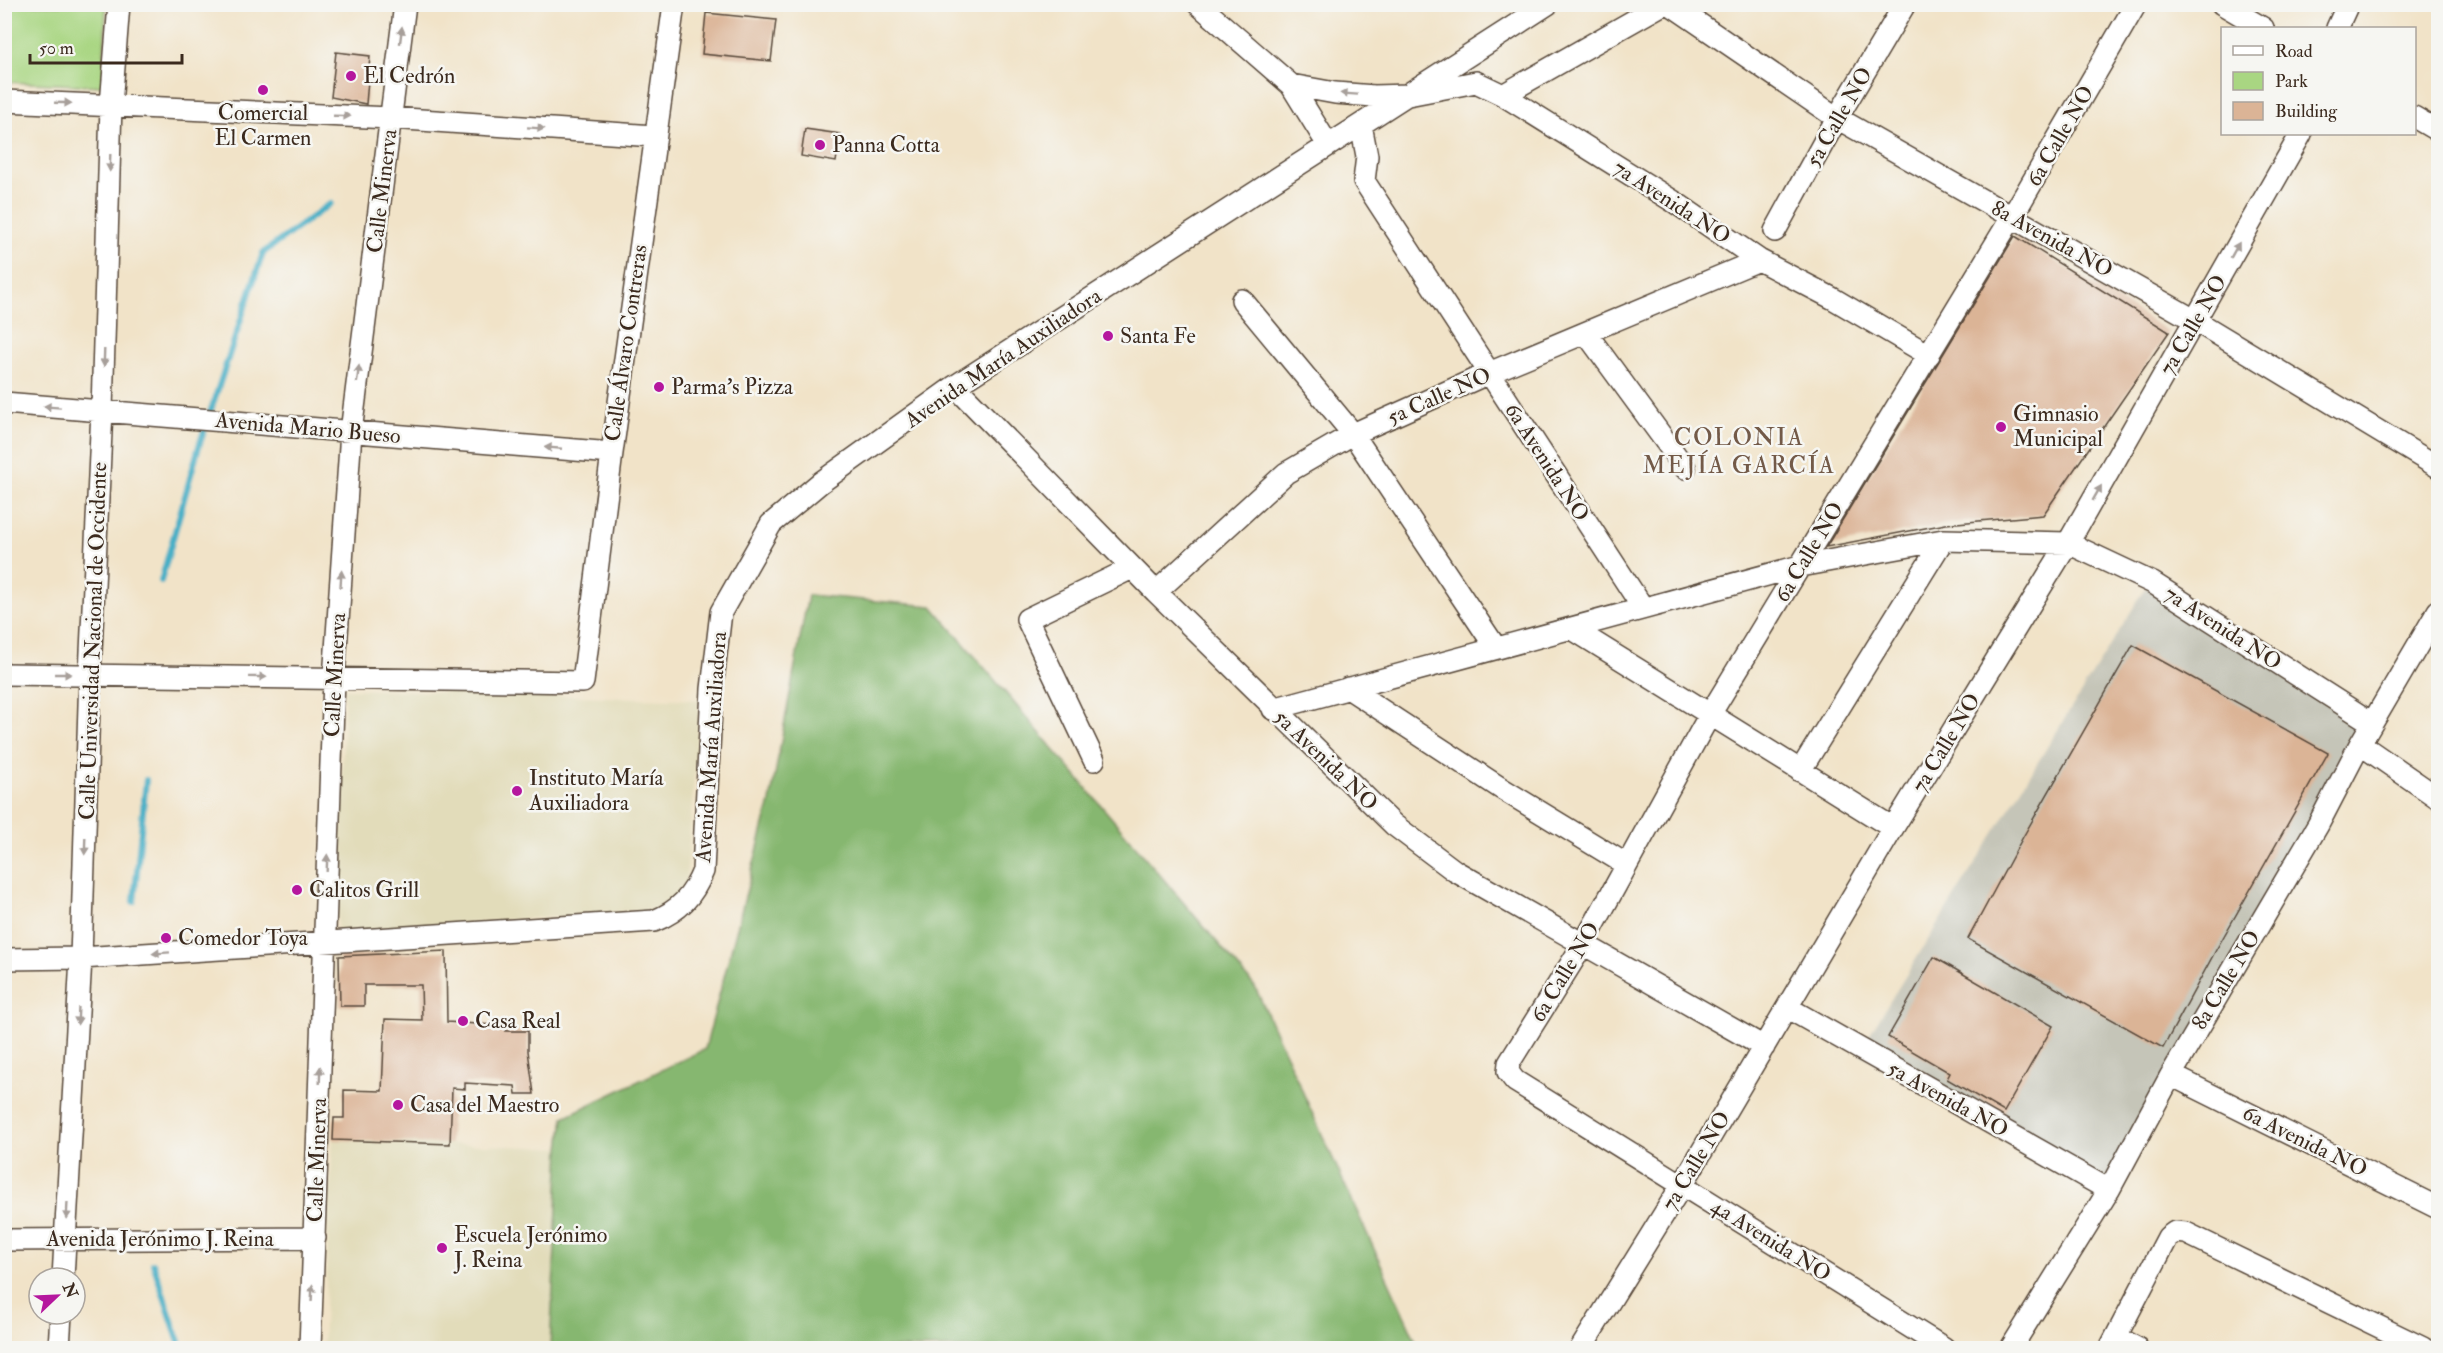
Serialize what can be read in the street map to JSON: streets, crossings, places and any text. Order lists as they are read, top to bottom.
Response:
{
  "streets": {
    "street": [
      "5a Calle NO",
      "6a Calle NO",
      "Calle Minerva",
      "7a Avenida NO",
      "8a Avenida NO",
      "7a Calle NO",
      "Calle Álvaro Contreras",
      "Avenida María Auxiliadora",
      "Avenida Mario Bueso",
      "6a Avenida NO",
      "Calle Universidad Nacional de Occidente",
      "5a Avenida NO",
      "8a Calle NO",
      "Avenida Jerónimo J. Reina",
      "4a Avenida NO"
    ]
  },
  "crossings": [
    ["5a Calle NO", "7a Avenida NO"],
    ["5a Calle NO", "8a Avenida NO"],
    ["5a Calle NO", "6a Avenida NO"],
    ["5a Calle NO", "5a Avenida NO"],
    ["6a Calle NO", "7a Avenida NO"],
    ["6a Calle NO", "8a Avenida NO"],
    ["6a Calle NO", "5a Avenida NO"],
    ["6a Calle NO", "4a Avenida NO"],
    ["Calle Minerva", "Calle Álvaro Contreras"],
    ["Calle Minerva", "Avenida María Auxiliadora"],
    ["Calle Minerva", "Avenida Mario Bueso"],
    ["Calle Minerva", "Avenida Jerónimo J. Reina"],
    ["7a Avenida NO", "7a Calle NO"],
    ["7a Avenida NO", "Avenida María Auxiliadora"],
    ["7a Avenida NO", "8a Calle NO"],
    ["8a Avenida NO", "7a Calle NO"],
    ["7a Calle NO", "5a Avenida NO"],
    ["7a Calle NO", "4a Avenida NO"],
    ["Calle Álvaro Contreras", "Avenida Mario Bueso"],
    ["Avenida María Auxiliadora", "6a Avenida NO"],
    ["Avenida María Auxiliadora", "Calle Universidad Nacional de Occidente"],
    ["Avenida María Auxiliadora", "5a Avenida NO"],
    ["Avenida Mario Bueso", "Calle Universidad Nacional de Occidente"],
    ["6a Avenida NO", "8a Calle NO"],
    ["Calle Universidad Nacional de Occidente", "Avenida Jerónimo J. Reina"],
    ["5a Avenida NO", "8a Calle NO"]
  ],
  "one_way": ["Calle Minerva", "Avenida Mario Bueso", "Calle Universidad Nacional de Occidente"],
  "districts": ["COLONIA MEJÍA GARCÍA"],
  "places": [
    "El Cedrón",
    "Comercial El Carmen",
    "Panna Cotta",
    "Santa Fe",
    "Parma's Pizza",
    "Gimnasio Municipal",
    "Instituto María Auxiliadora",
    "Calitos Grill",
    "Comedor Toya",
    "Casa Real",
    "Casa del Maestro",
    "Escuela Jerónimo J. Reina"
  ],
  "legend": ["Road", "Park", "Building"],
  "scale_bar": "50 m",
  "north": "top right"
}
